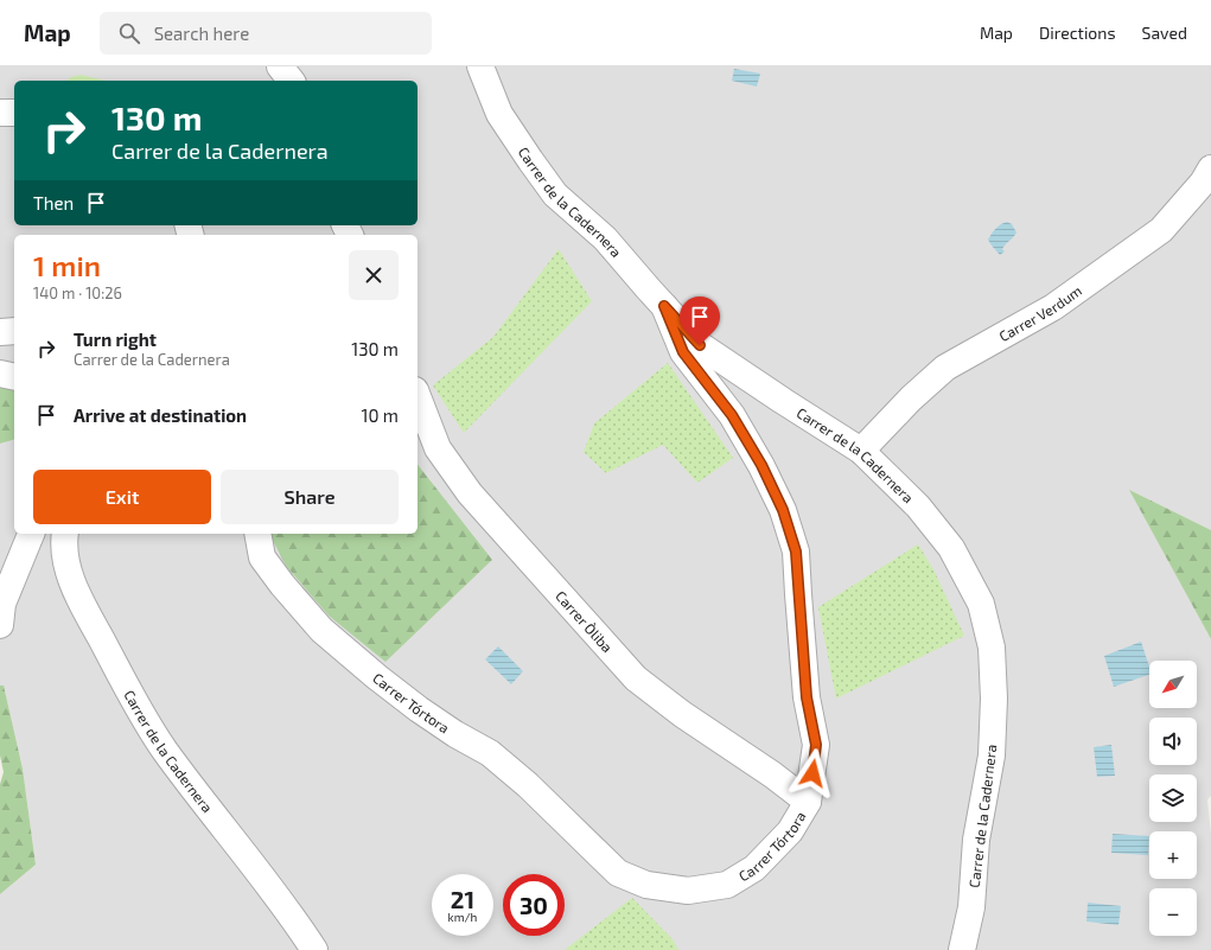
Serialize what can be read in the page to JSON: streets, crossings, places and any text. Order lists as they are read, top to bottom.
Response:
{
  "streets": {
    "street": [
      "Carrer de la Cadernera",
      "Carrer Verdum",
      "Carrer Òliba",
      "Carrer Tórtora"
    ]
  },
  "crossings": [
    ["Carrer de la Cadernera", "Carrer Verdum"],
    ["Carrer de la Cadernera", "Carrer Tórtora"],
    ["Carrer Òliba", "Carrer Tórtora"]
  ],
  "north": "bottom left",
  "page": {
    "header": "Map",
    "search": "Search here",
    "nav": ["Map", "Directions", "Saved"],
    "turn": ["130 m", "Carrer de la Cadernera"],
    "then": "Then",
    "heading": ["1 min", "140 m · 10:26"],
    "list": [
      {
        "name": "Turn right",
        "note": "Carrer de la Cadernera",
        "value": "130 m"
      },
      {
        "name": "Arrive at destination",
        "value": "10 m"
      }
    ],
    "buttons": ["Exit", "Share"],
    "map_buttons": ["+", "−"],
    "speed": "21 km/h",
    "limit": "30"
  }
}
